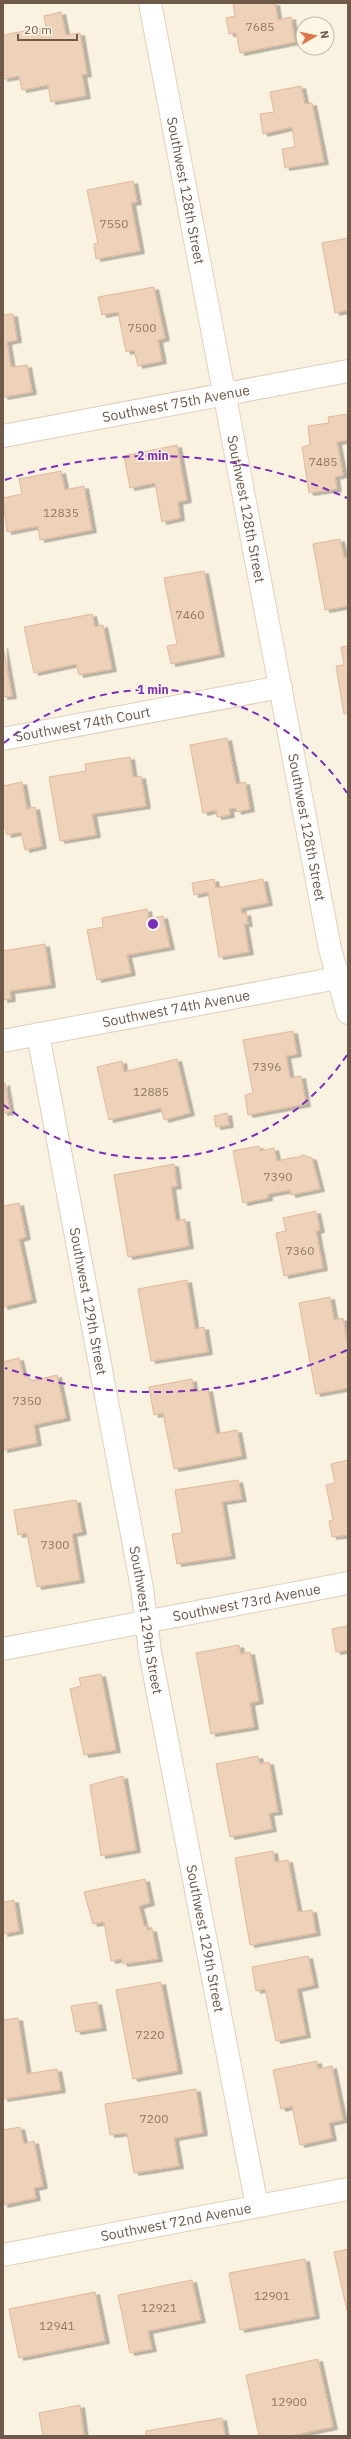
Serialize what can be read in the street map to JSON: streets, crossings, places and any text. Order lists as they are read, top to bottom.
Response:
{
  "streets": {
    "street": [
      "Southwest 128th Street",
      "Southwest 75th Avenue",
      "Southwest 74th Court",
      "Southwest 74th Avenue",
      "Southwest 129th Street",
      "Southwest 73rd Avenue",
      "Southwest 72nd Avenue"
    ]
  },
  "crossings": [
    ["Southwest 128th Street", "Southwest 75th Avenue"],
    ["Southwest 128th Street", "Southwest 74th Court"],
    ["Southwest 128th Street", "Southwest 74th Avenue"],
    ["Southwest 74th Avenue", "Southwest 129th Street"],
    ["Southwest 129th Street", "Southwest 73rd Avenue"],
    ["Southwest 129th Street", "Southwest 72nd Avenue"]
  ],
  "house_numbers": [
    "7685",
    "7550",
    "7500",
    "7485",
    "12835",
    "7460",
    "7396",
    "12885",
    "7390",
    "7360",
    "7350",
    "7300",
    "7220",
    "7200",
    "12901",
    "12921",
    "12941",
    "12900"
  ],
  "scale_bar": "20 m",
  "north": "right",
  "rings": ["2 min", "1 min"]
}
